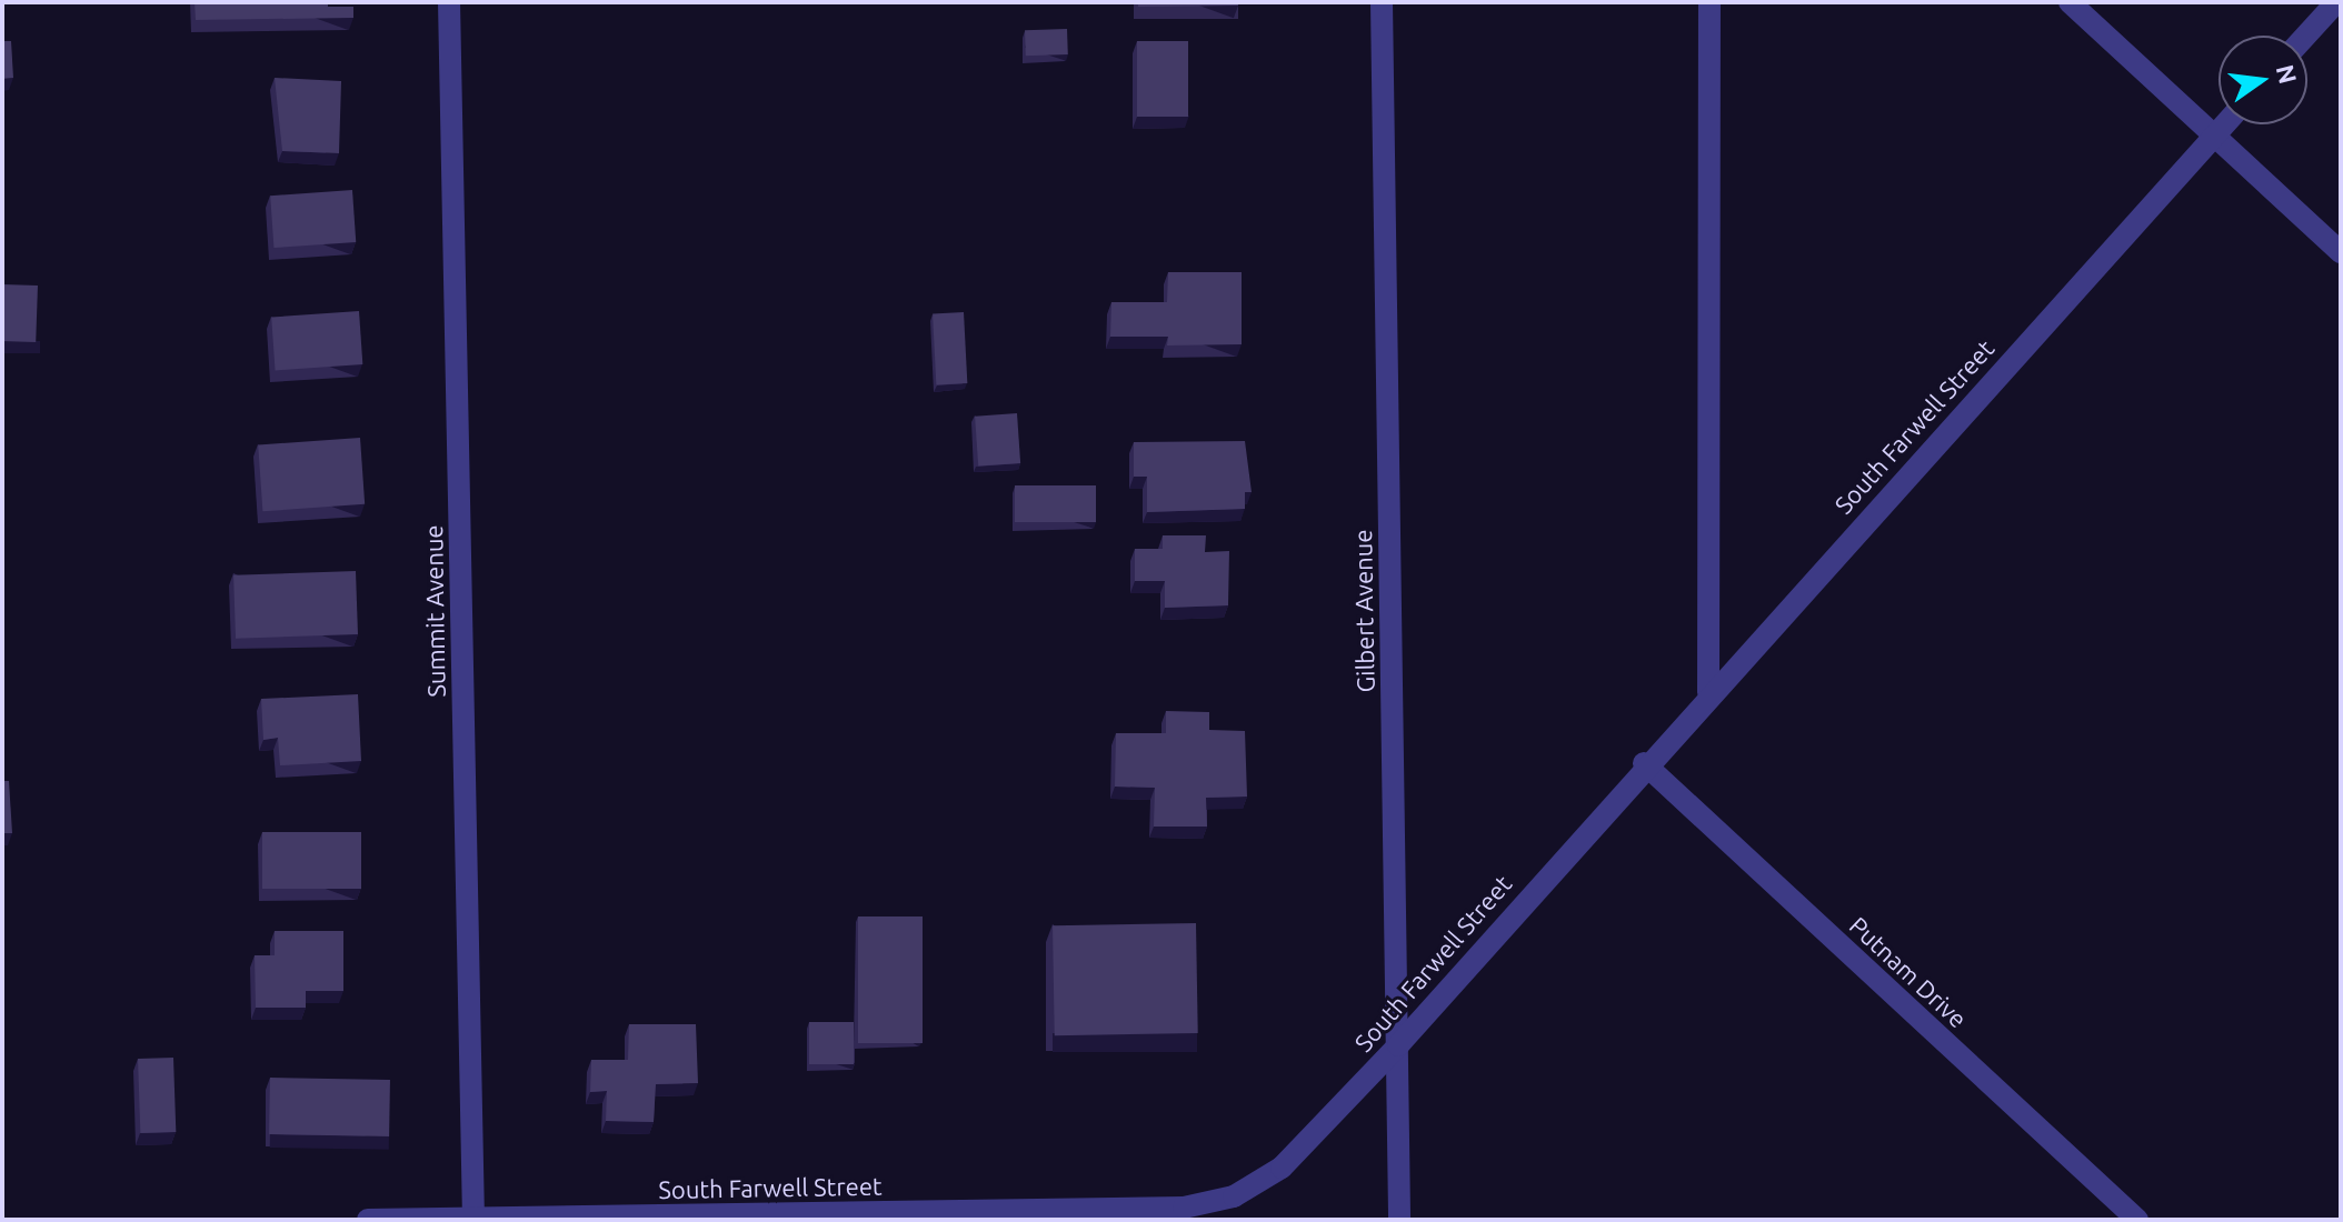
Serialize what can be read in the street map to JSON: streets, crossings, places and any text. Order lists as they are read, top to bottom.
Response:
{
  "streets": {
    "street": [
      "South Farwell Street",
      "Summit Avenue",
      "Gilbert Avenue",
      "Putnam Drive"
    ]
  },
  "crossings": [
    ["South Farwell Street", "Summit Avenue"],
    ["South Farwell Street", "Gilbert Avenue"],
    ["South Farwell Street", "Putnam Drive"]
  ],
  "north": "right"
}
